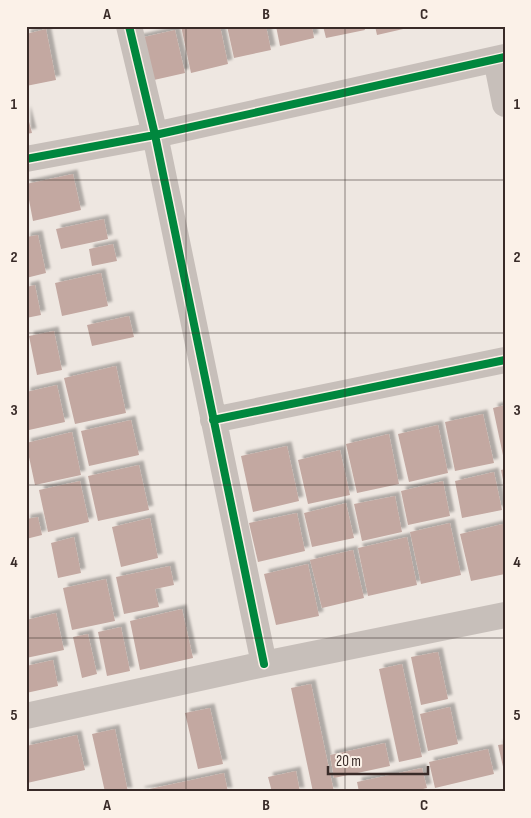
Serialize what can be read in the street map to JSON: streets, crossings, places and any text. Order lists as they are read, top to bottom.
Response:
{
  "scale_bar": "20 m",
  "grid": {
    "columns": ["A", "B", "C"],
    "rows": [
      "1",
      "2",
      "3",
      "4",
      "5"
    ]
  }
}
